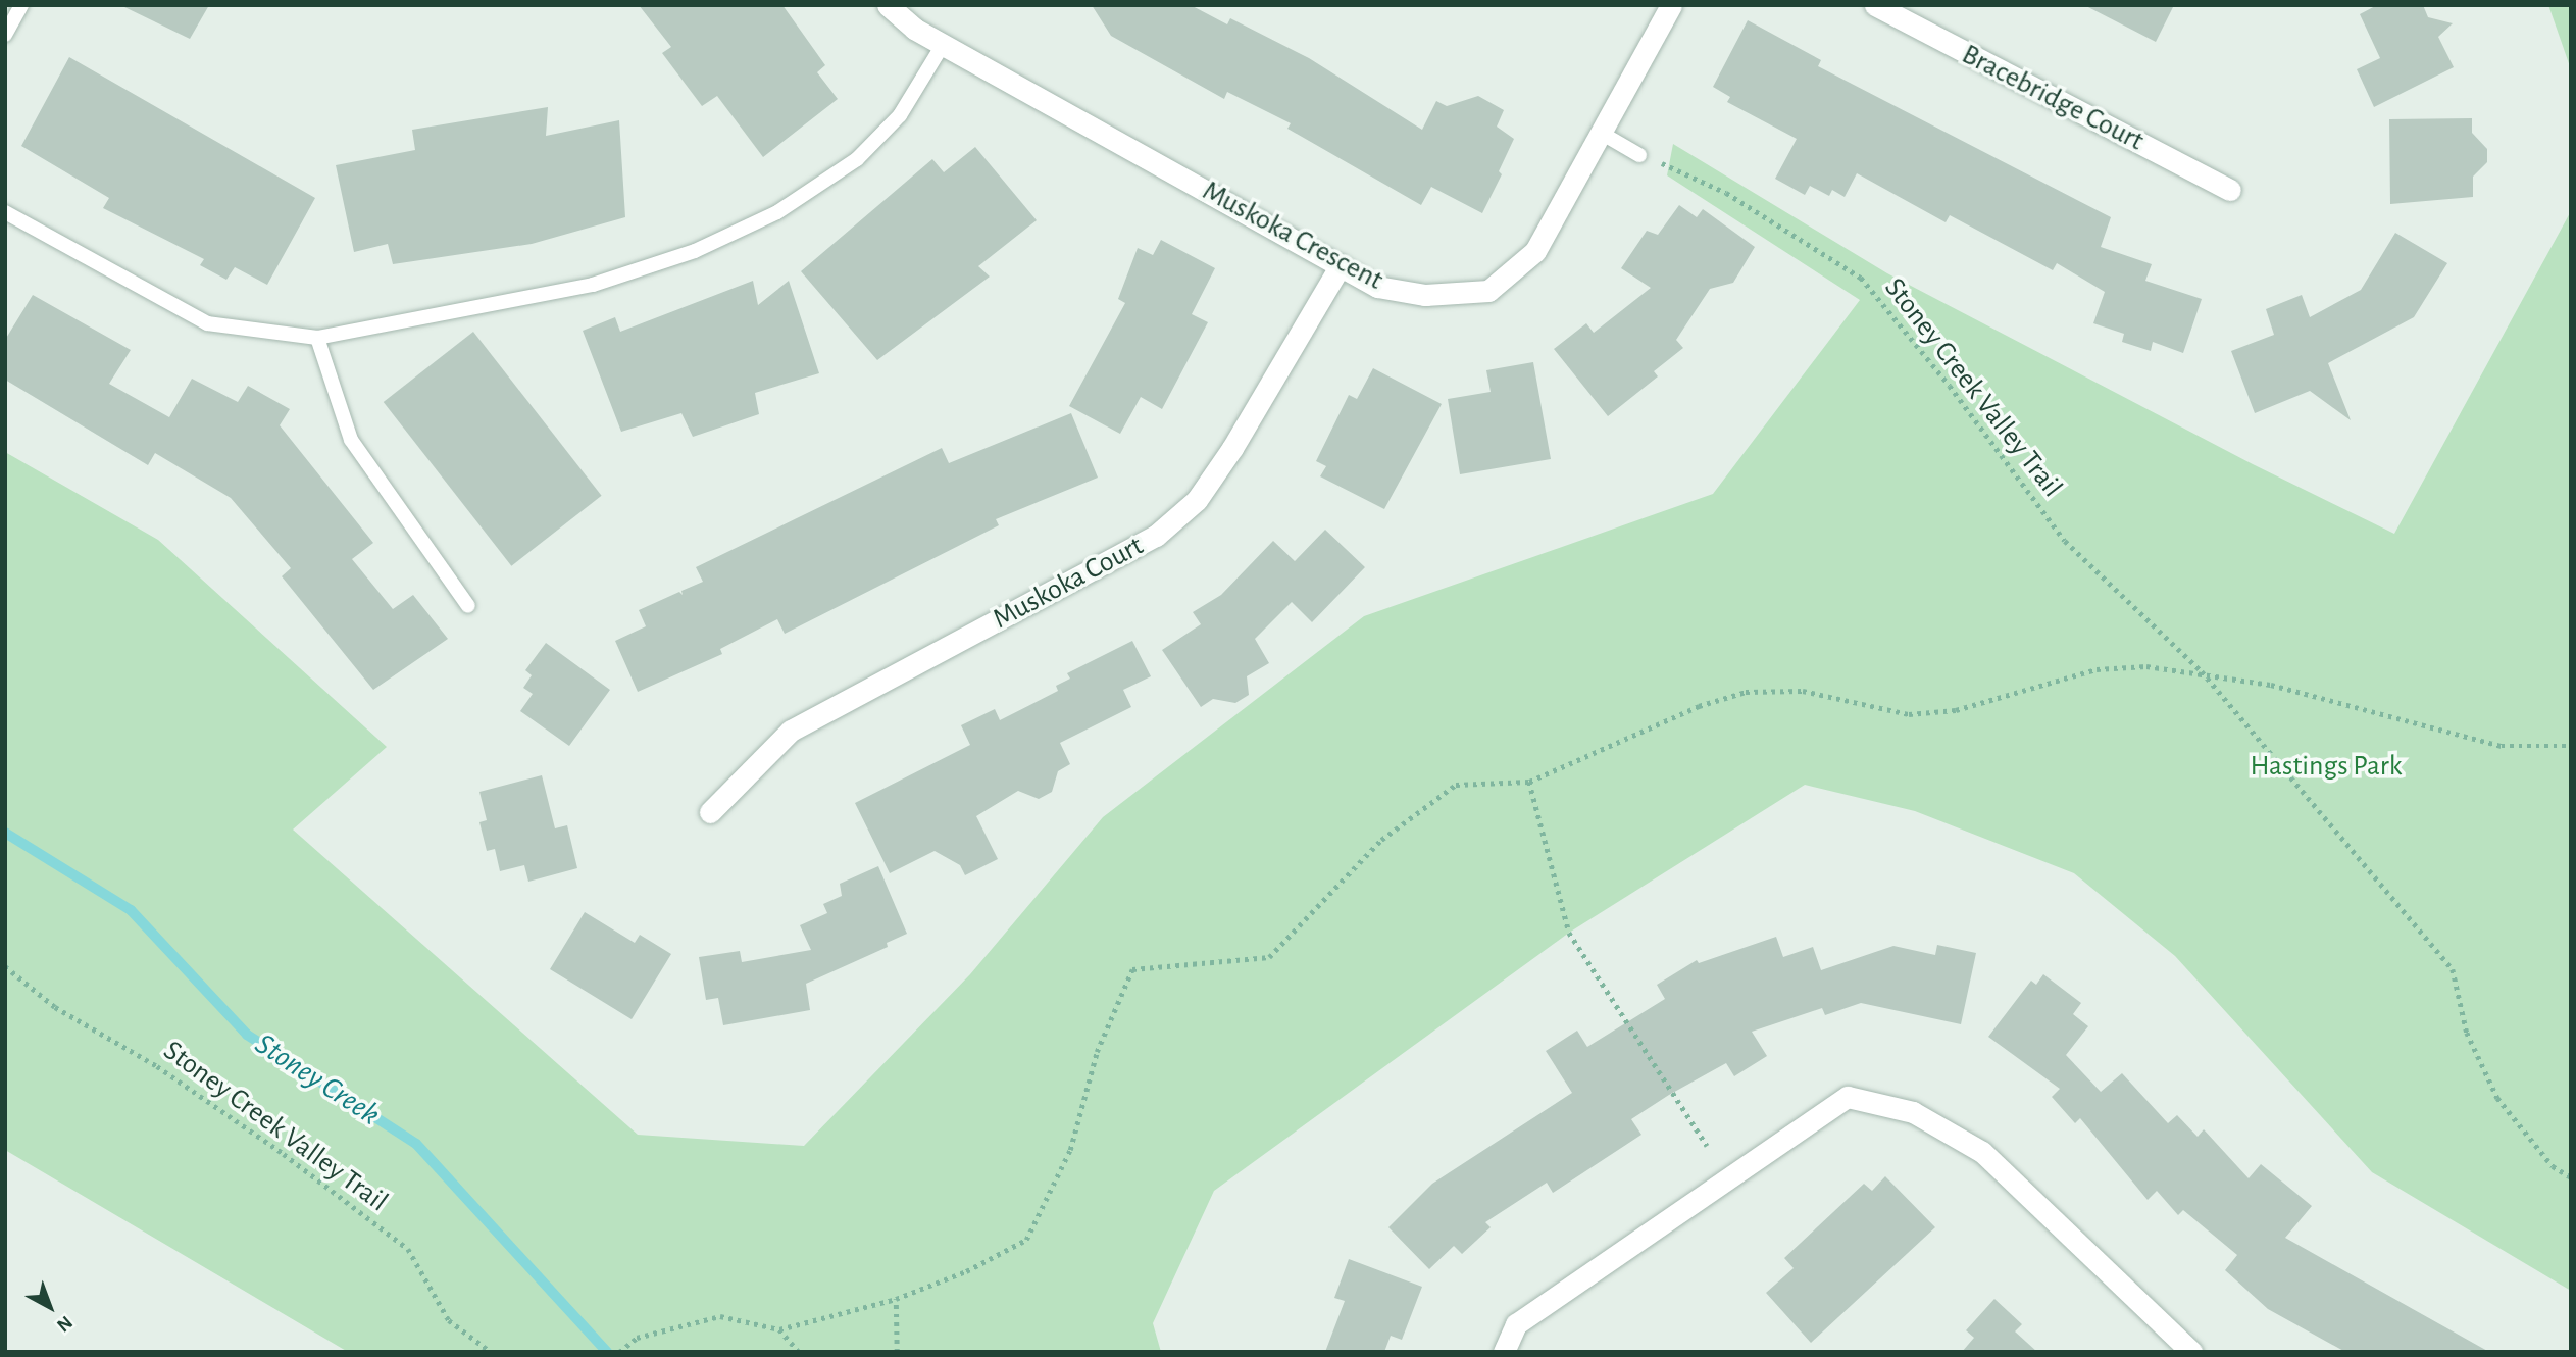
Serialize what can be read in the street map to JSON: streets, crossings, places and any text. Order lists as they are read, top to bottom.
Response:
{
  "streets": {
    "street": ["Bracebridge Court", "Muskoka Crescent", "Muskoka Court"],
    "path": ["Stoney Creek Valley Trail"]
  },
  "crossings": [
    ["Muskoka Crescent", "Muskoka Court"]
  ],
  "water": ["Stoney Creek"],
  "parks": ["Hastings Park"],
  "north": "bottom right"
}
